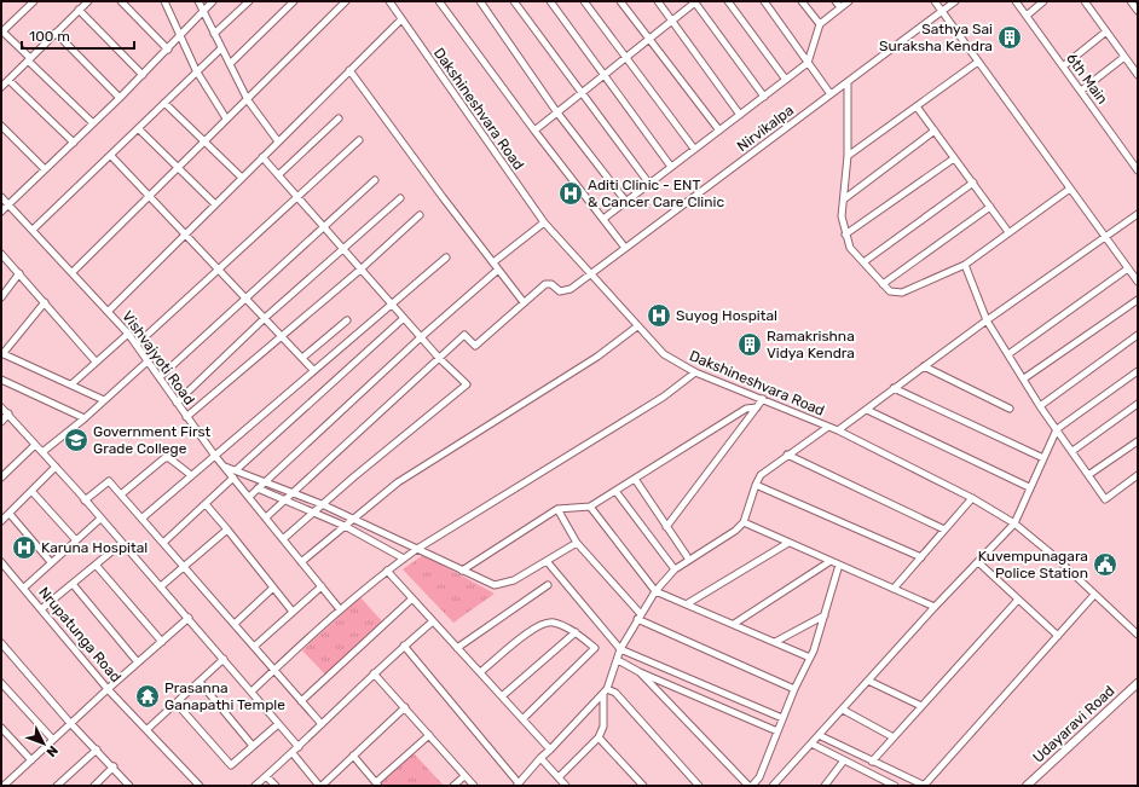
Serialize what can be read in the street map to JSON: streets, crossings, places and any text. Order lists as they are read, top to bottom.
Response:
{
  "streets": {
    "street": [
      "6th Main",
      "Dakshineshvara Road",
      "Nirvikalpa",
      "Vishvajyoti Road",
      "Nrupatunga Road",
      "Udayaravi Road"
    ]
  },
  "crossings": [
    ["Dakshineshvara Road", "Nirvikalpa"]
  ],
  "places": {
    "building": ["Sathya Sai Suraksha Kendra", "Ramakrishna Vidya Kendra"],
    "hospital": ["Aditi Clinic - ENT & Cancer Care Clinic", "Suyog Hospital", "Karuna Hospital"],
    "school or university": ["Government First Grade College"],
    "public building": ["Kuvempunagara Police Station"],
    "temple": ["Prasanna Ganapathi Temple"]
  },
  "scale_bar": "100 m",
  "north": "bottom right"
}
